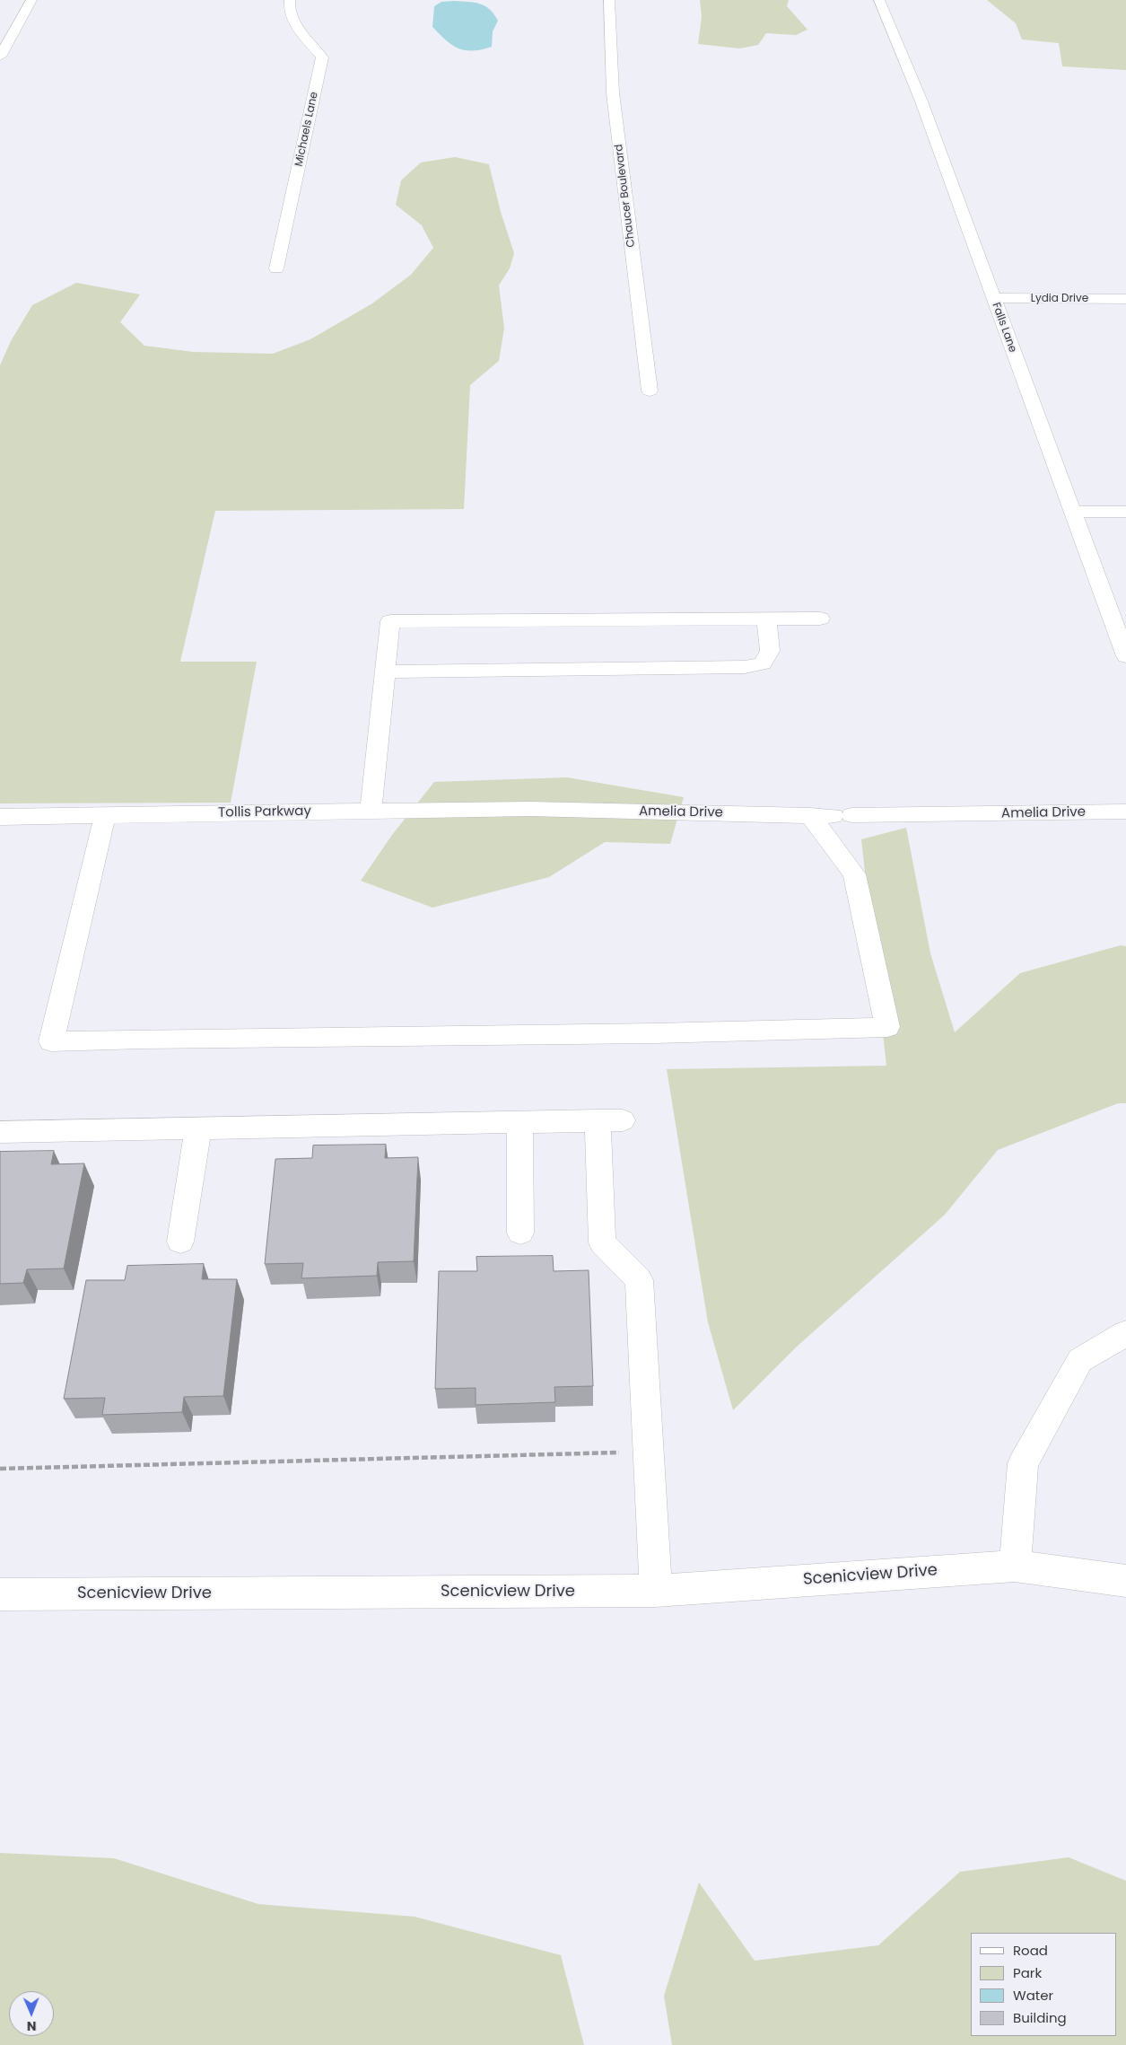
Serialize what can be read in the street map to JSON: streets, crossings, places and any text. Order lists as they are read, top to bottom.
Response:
{
  "streets": {
    "street": [
      "Michaels Lane",
      "Chaucer Boulevard",
      "Lydia Drive",
      "Falls Lane",
      "Tollis Parkway",
      "Amelia Drive",
      "Scenicview Drive"
    ]
  },
  "crossings": [
    ["Lydia Drive", "Falls Lane"],
    ["Tollis Parkway", "Amelia Drive"]
  ],
  "legend": [
    "Road",
    "Park",
    "Water",
    "Building"
  ],
  "north": "bottom"
}
